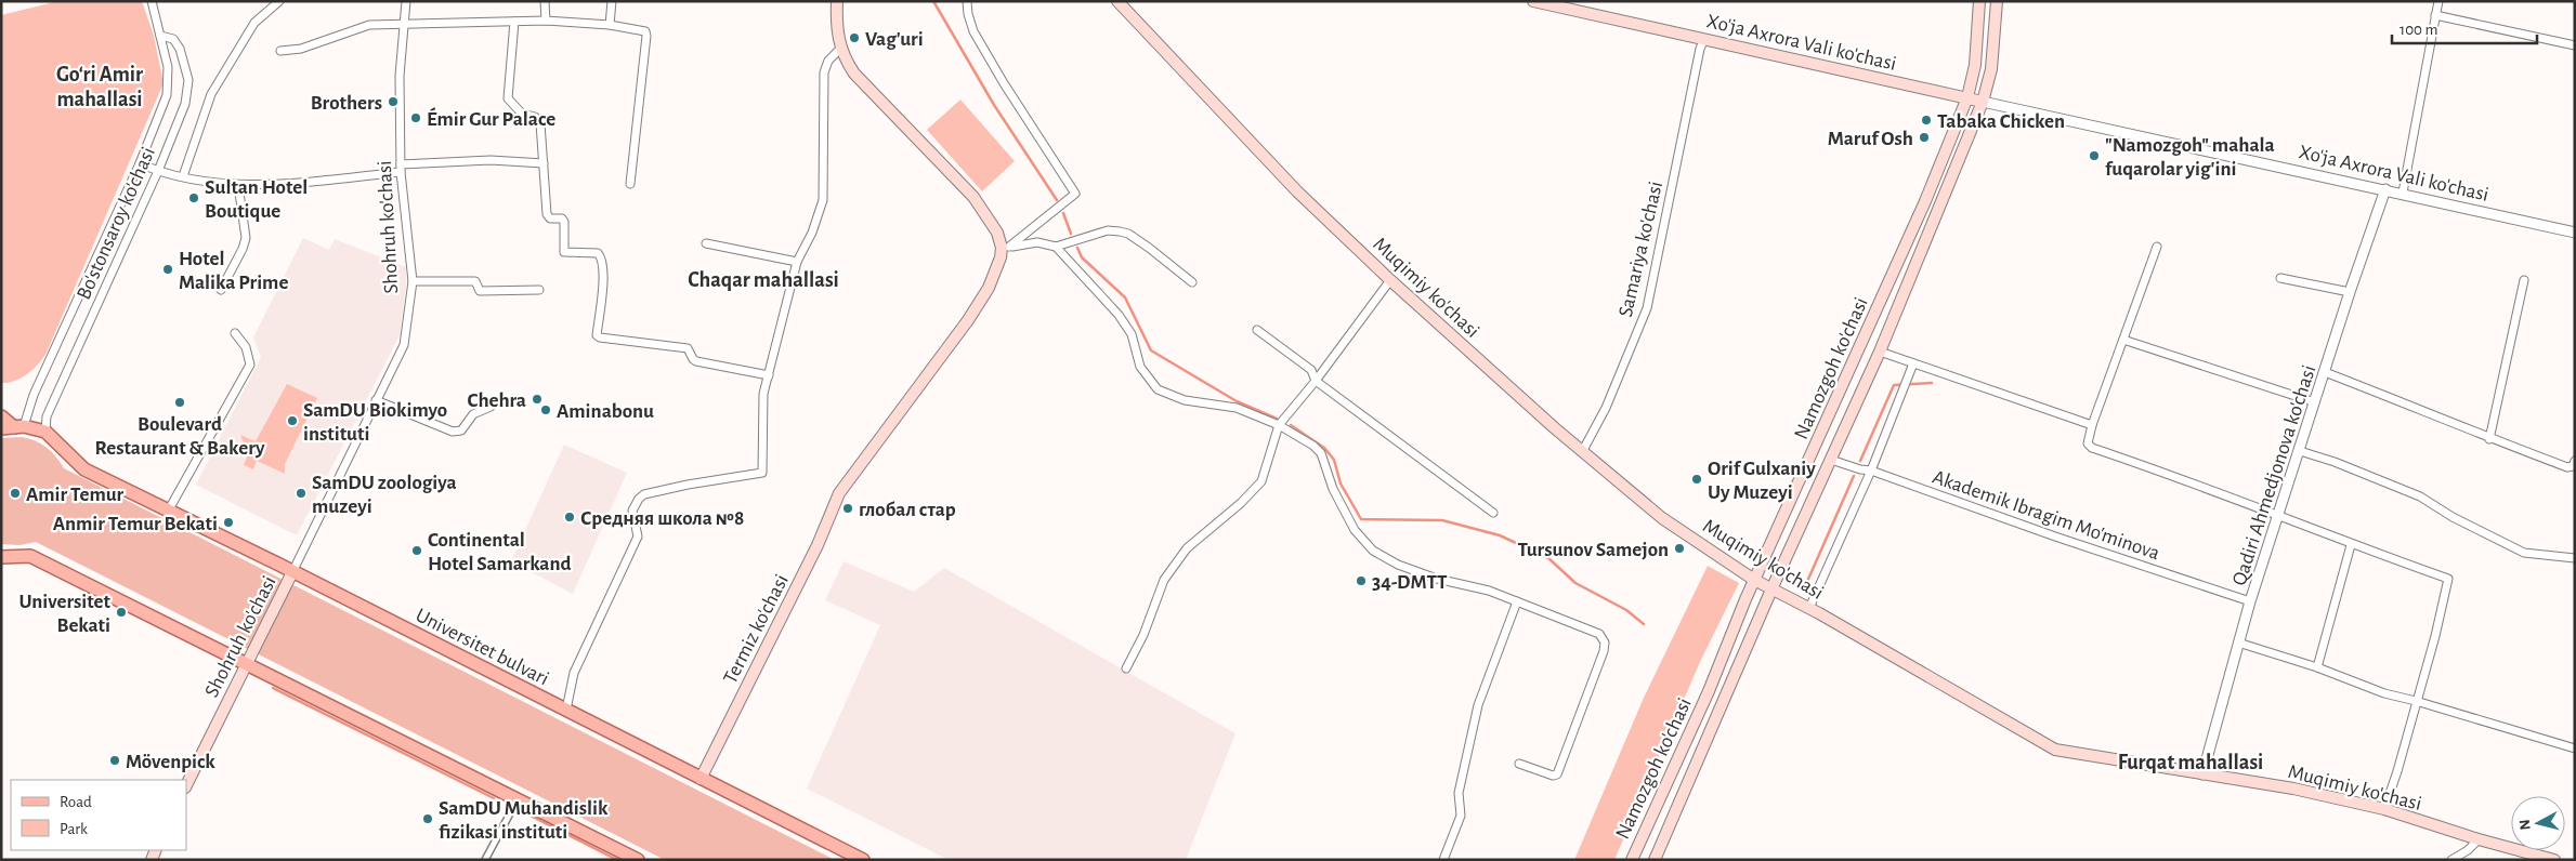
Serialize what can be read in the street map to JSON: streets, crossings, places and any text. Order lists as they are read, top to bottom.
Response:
{
  "streets": {
    "main road": [
      "Xo'ja Axrora Vali ko'chasi",
      "Shohruh ko'chasi",
      "Muqimiy ko'chasi",
      "Namozgoh ko'chasi",
      "Termiz ko'chasi",
      "Universitet bulvari"
    ],
    "street": [
      "Bo'stonsaroy ko'chasi",
      "Samariya ko'chasi",
      "Qadiri Ahmedjonova ko'chasi",
      "Akademik Ibragim Mo'minova"
    ]
  },
  "crossings": [
    ["Xo'ja Axrora Vali ko'chasi", "Samariya ko'chasi"],
    ["Xo'ja Axrora Vali ko'chasi", "Namozgoh ko'chasi"],
    ["Xo'ja Axrora Vali ko'chasi", "Qadiri Ahmedjonova ko'chasi"],
    ["Bo'stonsaroy ko'chasi", "Universitet bulvari"],
    ["Shohruh ko'chasi", "Universitet bulvari"],
    ["Samariya ko'chasi", "Muqimiy ko'chasi"],
    ["Muqimiy ko'chasi", "Namozgoh ko'chasi"],
    ["Muqimiy ko'chasi", "Qadiri Ahmedjonova ko'chasi"],
    ["Namozgoh ko'chasi", "Akademik Ibragim Mo'minova"],
    ["Qadiri Ahmedjonova ko'chasi", "Akademik Ibragim Mo'minova"],
    ["Termiz ko'chasi", "Universitet bulvari"]
  ],
  "districts": ["Go‘ri Amir mahallasi", "Chaqar mahallasi", "Furqat mahallasi"],
  "places": [
    "Vag'uri",
    "Brothers",
    "Émir Gur Palace",
    "Tabaka Chicken",
    "Maruf Osh",
    "\"Namozgoh\" mahala fuqarolar yig'ini",
    "Sultan Hotel Boutique",
    "Hotel Malika Prime",
    "Chehra",
    "Boulevard Restaurant & Bakery",
    "Aminabonu",
    "SamDU Biokimyo instituti",
    "Orif Gulxaniy Uy Muzeyi",
    "Amir Temur",
    "SamDU zoologiya muzeyi",
    "глобал стар",
    "Средняя школа №8",
    "Anmir Temur Bekati",
    "Tursunov Samejon",
    "Continental Hotel Samarkand",
    "34-DMTT",
    "Universitet Bekati",
    "Mövenpick",
    "SamDU Muhandislik fizikasi instituti"
  ],
  "legend": ["Road", "Park"],
  "scale_bar": "100 m",
  "north": "left"
}
